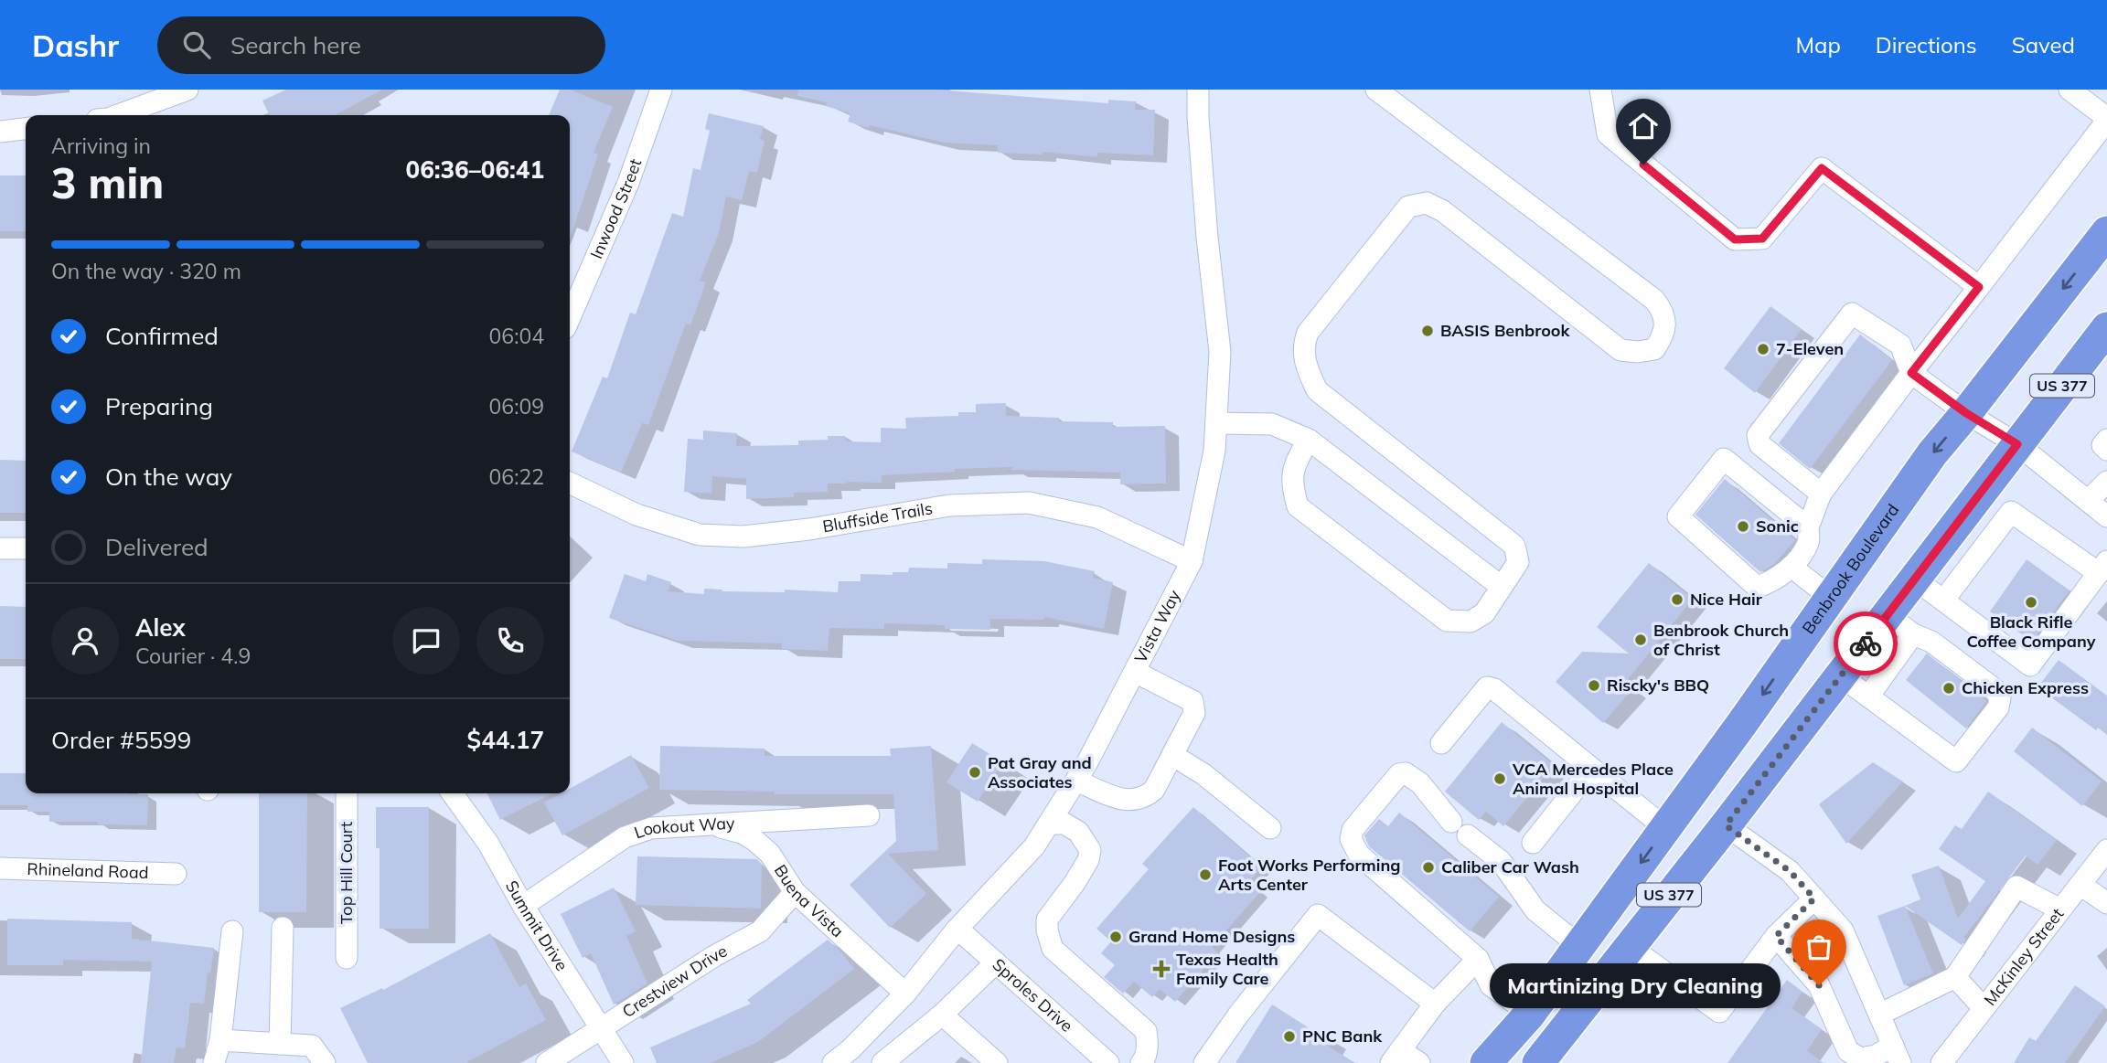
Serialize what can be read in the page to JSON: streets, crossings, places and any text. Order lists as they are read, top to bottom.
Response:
{
  "streets": {
    "highway": ["US 377", "Benbrook Boulevard"],
    "street": [
      "Inwood Street",
      "Bluffside Trails",
      "Vista Way",
      "Lookout Way",
      "Rhineland Road",
      "Top Hill Court",
      "Buena Vista",
      "Summit Drive",
      "McKinley Street",
      "Crestview Drive",
      "Sproles Drive"
    ]
  },
  "crossings": [
    ["Bluffside Trails", "Vista Way"],
    ["Vista Way", "Buena Vista"],
    ["Vista Way", "Sproles Drive"],
    ["Lookout Way", "Buena Vista"],
    ["Lookout Way", "Summit Drive"],
    ["Buena Vista", "Crestview Drive"],
    ["Summit Drive", "Crestview Drive"]
  ],
  "places": {
    "other": [
      "BASIS Benbrook",
      "7-Eleven",
      "Sonic",
      "Nice Hair",
      "Black Rifle Coffee Company",
      "Benbrook Church of Christ",
      "Riscky's BBQ",
      "Chicken Express",
      "Pat Gray and Associates",
      "VCA Mercedes Place Animal Hospital",
      "Caliber Car Wash",
      "Foot Works Performing Arts Center",
      "Grand Home Designs",
      "Martinizing Dry Cleaning",
      "PNC Bank"
    ],
    "health": ["Texas Health Family Care"]
  },
  "page": {
    "header": "Dashr",
    "search": "Search here",
    "nav": ["Map", "Directions", "Saved"],
    "heading": ["3 min", "Arriving in", "06:36–06:41"],
    "panel": [
      "Alex",
      "Courier · 4.9",
      "Order #5599",
      "$44.17"
    ],
    "bar": "On the way · 320 m",
    "list": [
      ["Confirmed", "06:04"],
      ["Preparing", "06:09"],
      ["On the way", "06:22"],
      "Delivered"
    ],
    "bubble": "Martinizing Dry Cleaning"
  }
}
